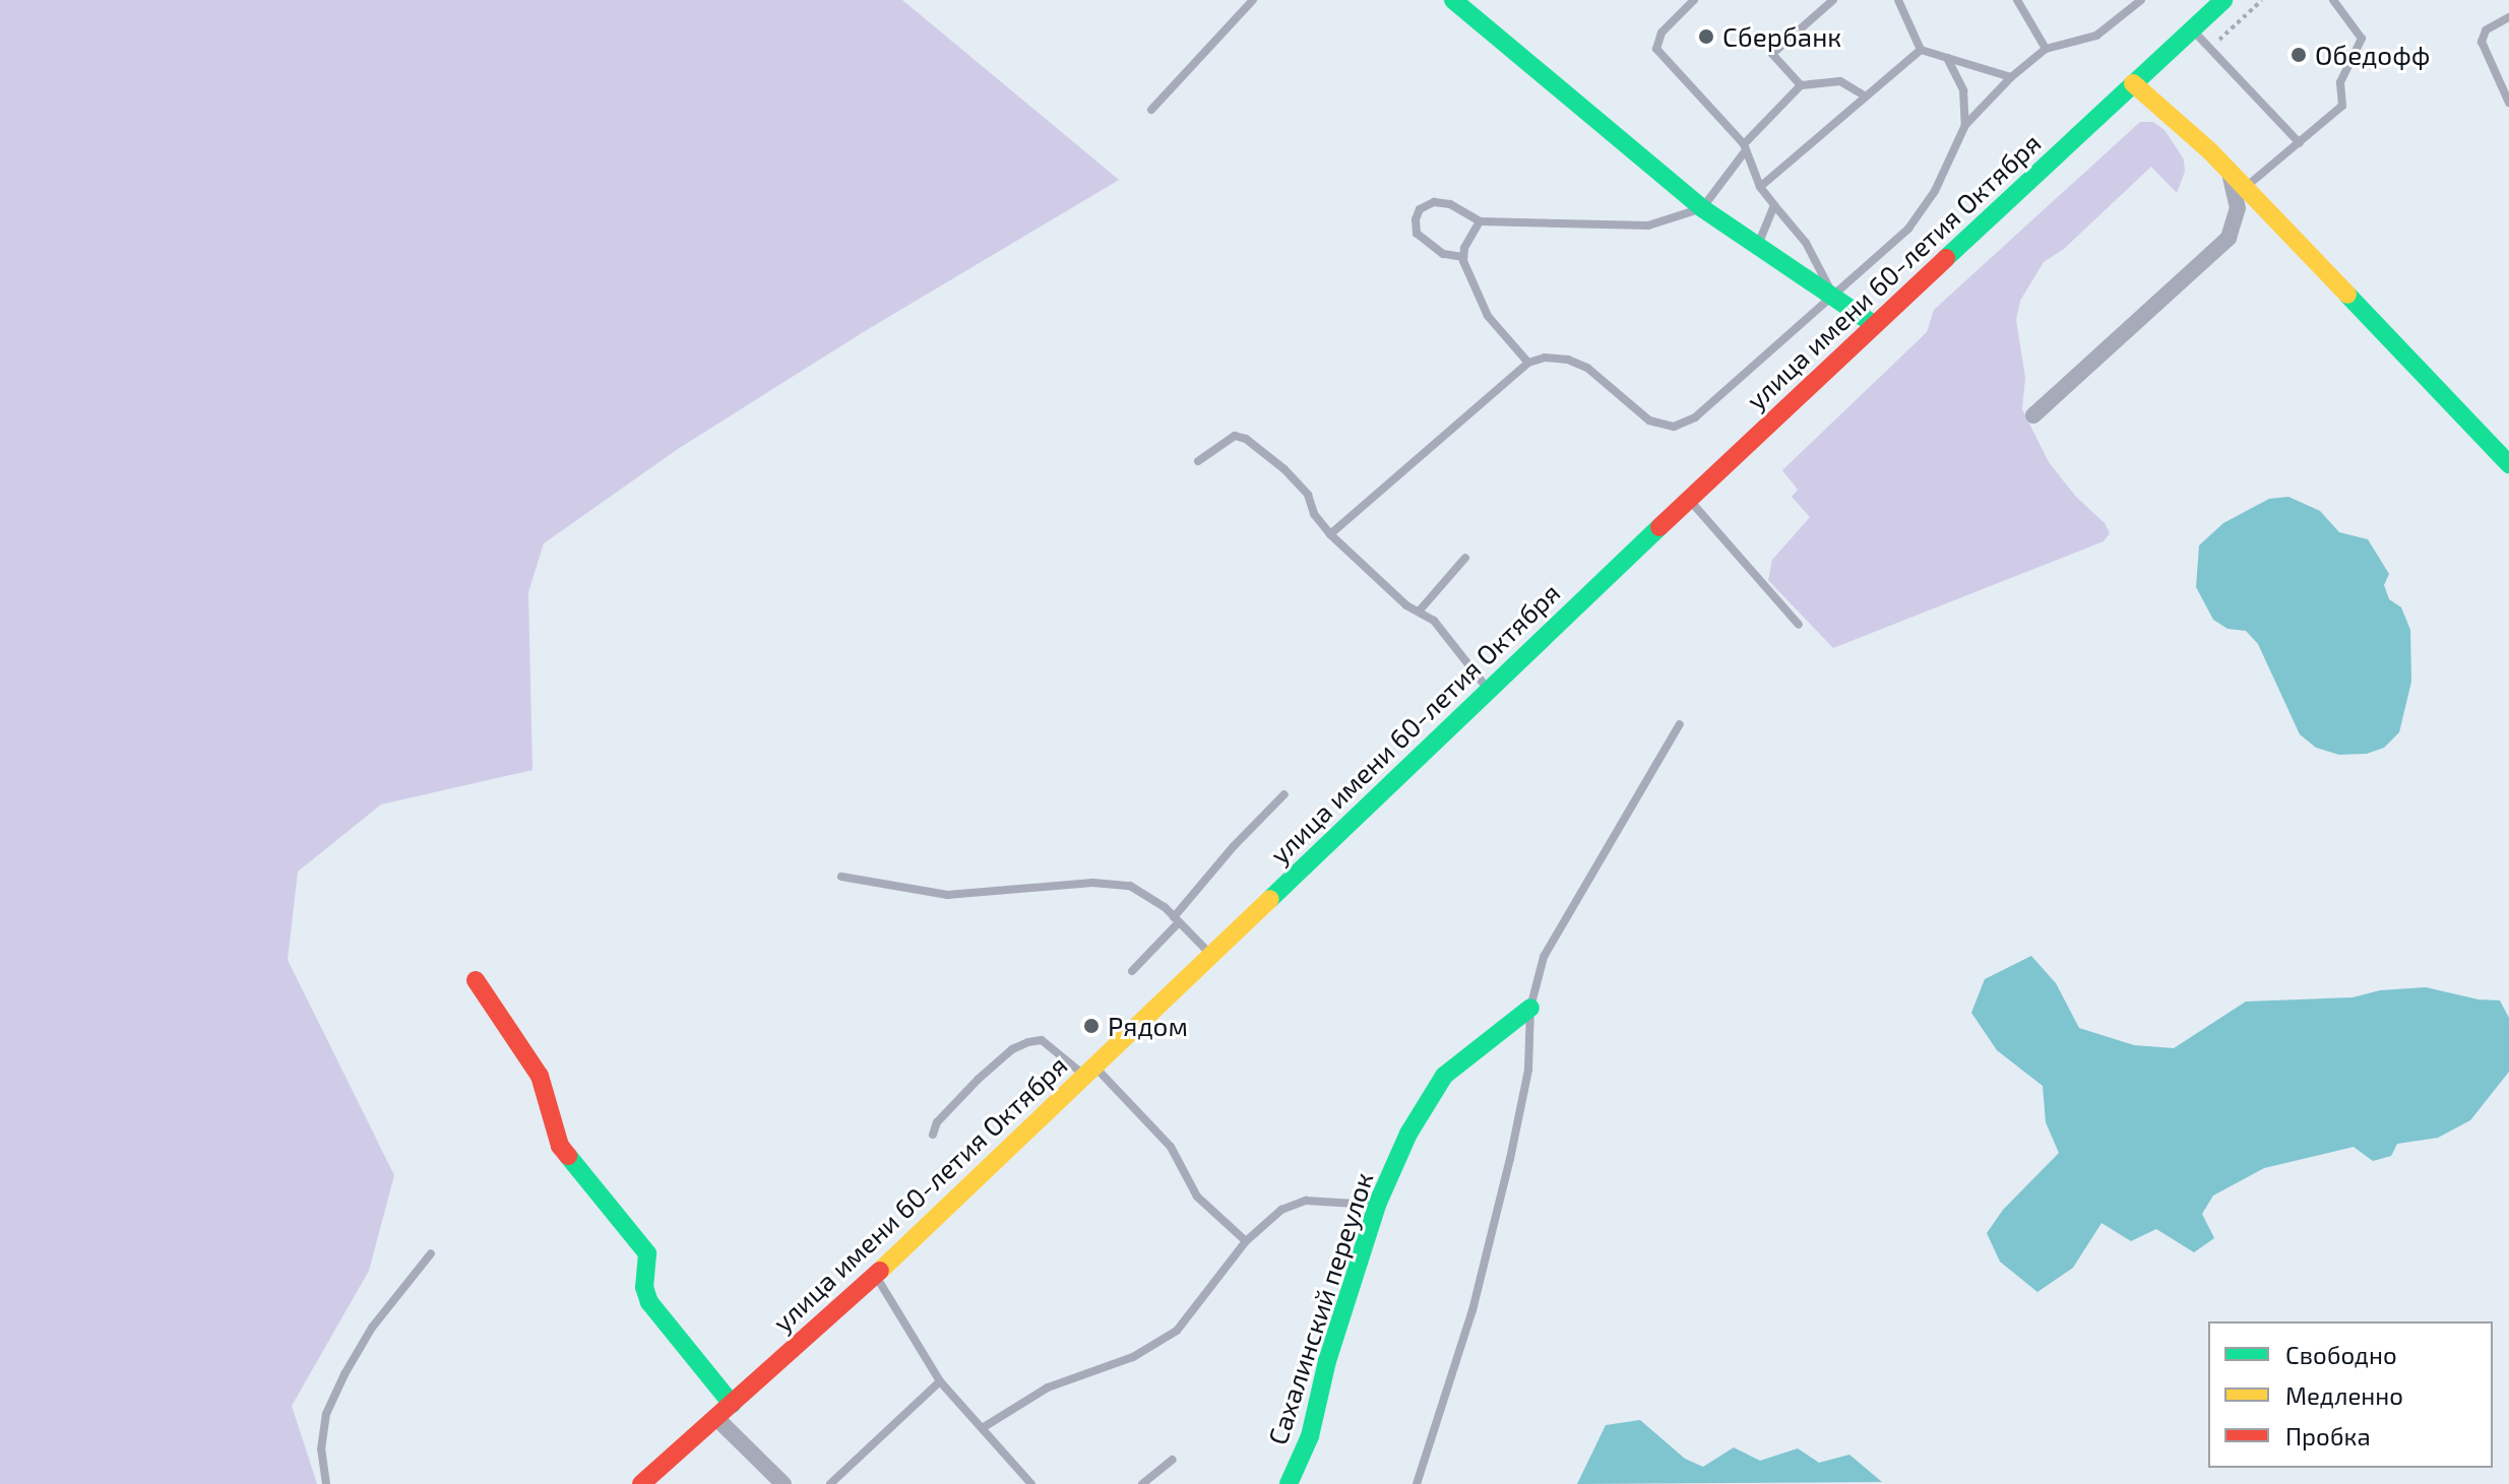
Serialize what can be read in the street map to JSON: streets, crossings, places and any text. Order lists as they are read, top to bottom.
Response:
{
  "streets": {
    "main road": ["улица имени 60-летия Октября", "Сахалинский переулок"]
  },
  "places": ["Сбербанк", "Обедофф", "Рядом"],
  "legend": ["Свободно", "Медленно", "Пробка"]
}
